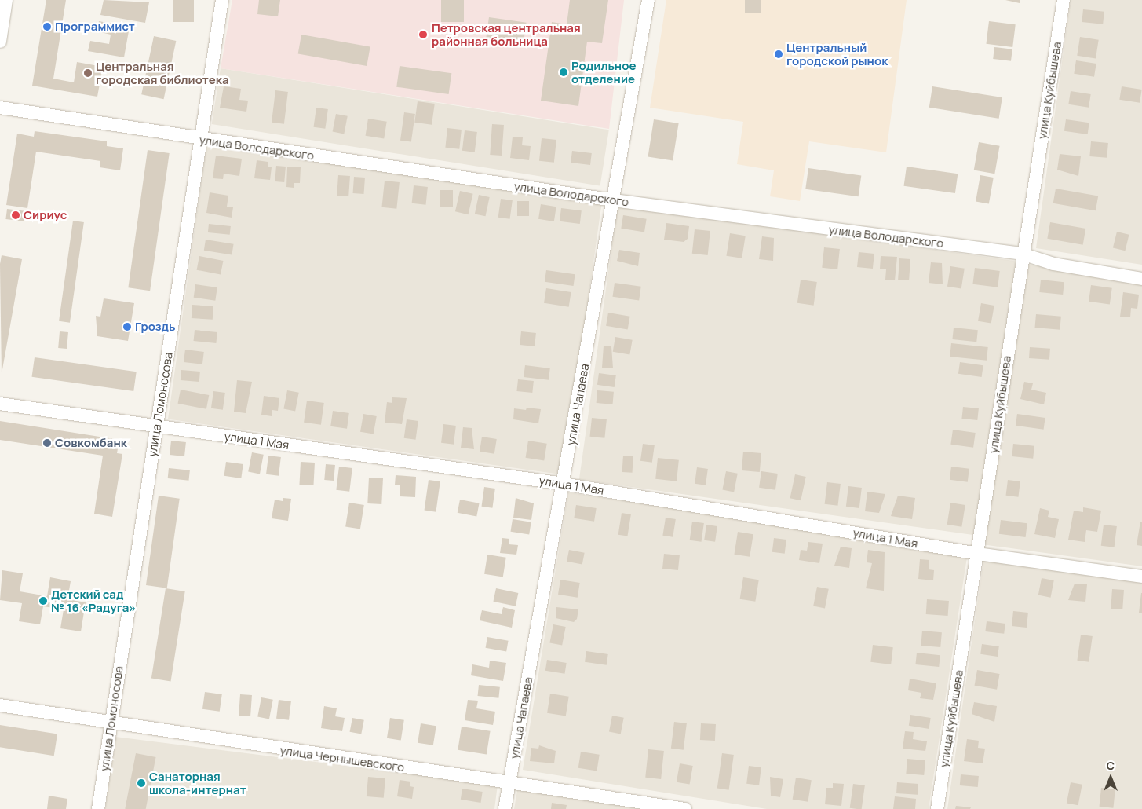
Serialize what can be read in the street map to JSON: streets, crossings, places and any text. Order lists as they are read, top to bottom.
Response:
{
  "streets": {
    "street": [
      "улица Куйбышева",
      "улица Володарского",
      "улица Ломоносова",
      "улица Чапаева",
      "улица 1 Мая",
      "улица Чернышевского"
    ]
  },
  "crossings": [
    ["улица Куйбышева", "улица Володарского"],
    ["улица Куйбышева", "улица 1 Мая"],
    ["улица Володарского", "улица Ломоносова"],
    ["улица Володарского", "улица Чапаева"],
    ["улица Ломоносова", "улица 1 Мая"],
    ["улица Ломоносова", "улица Чернышевского"],
    ["улица Чапаева", "улица 1 Мая"],
    ["улица Чапаева", "улица Чернышевского"]
  ],
  "places": [
    "Программист",
    "Петровская центральная районная больница",
    "Центральный городской рынок",
    "Родильное отделение",
    "Центральная городская библиотека",
    "Сириус",
    "Гроздь",
    "Совкомбанк",
    "Детский сад № 16 «Радуга»",
    "Санаторная школа-интернат"
  ],
  "north": "top"
}
